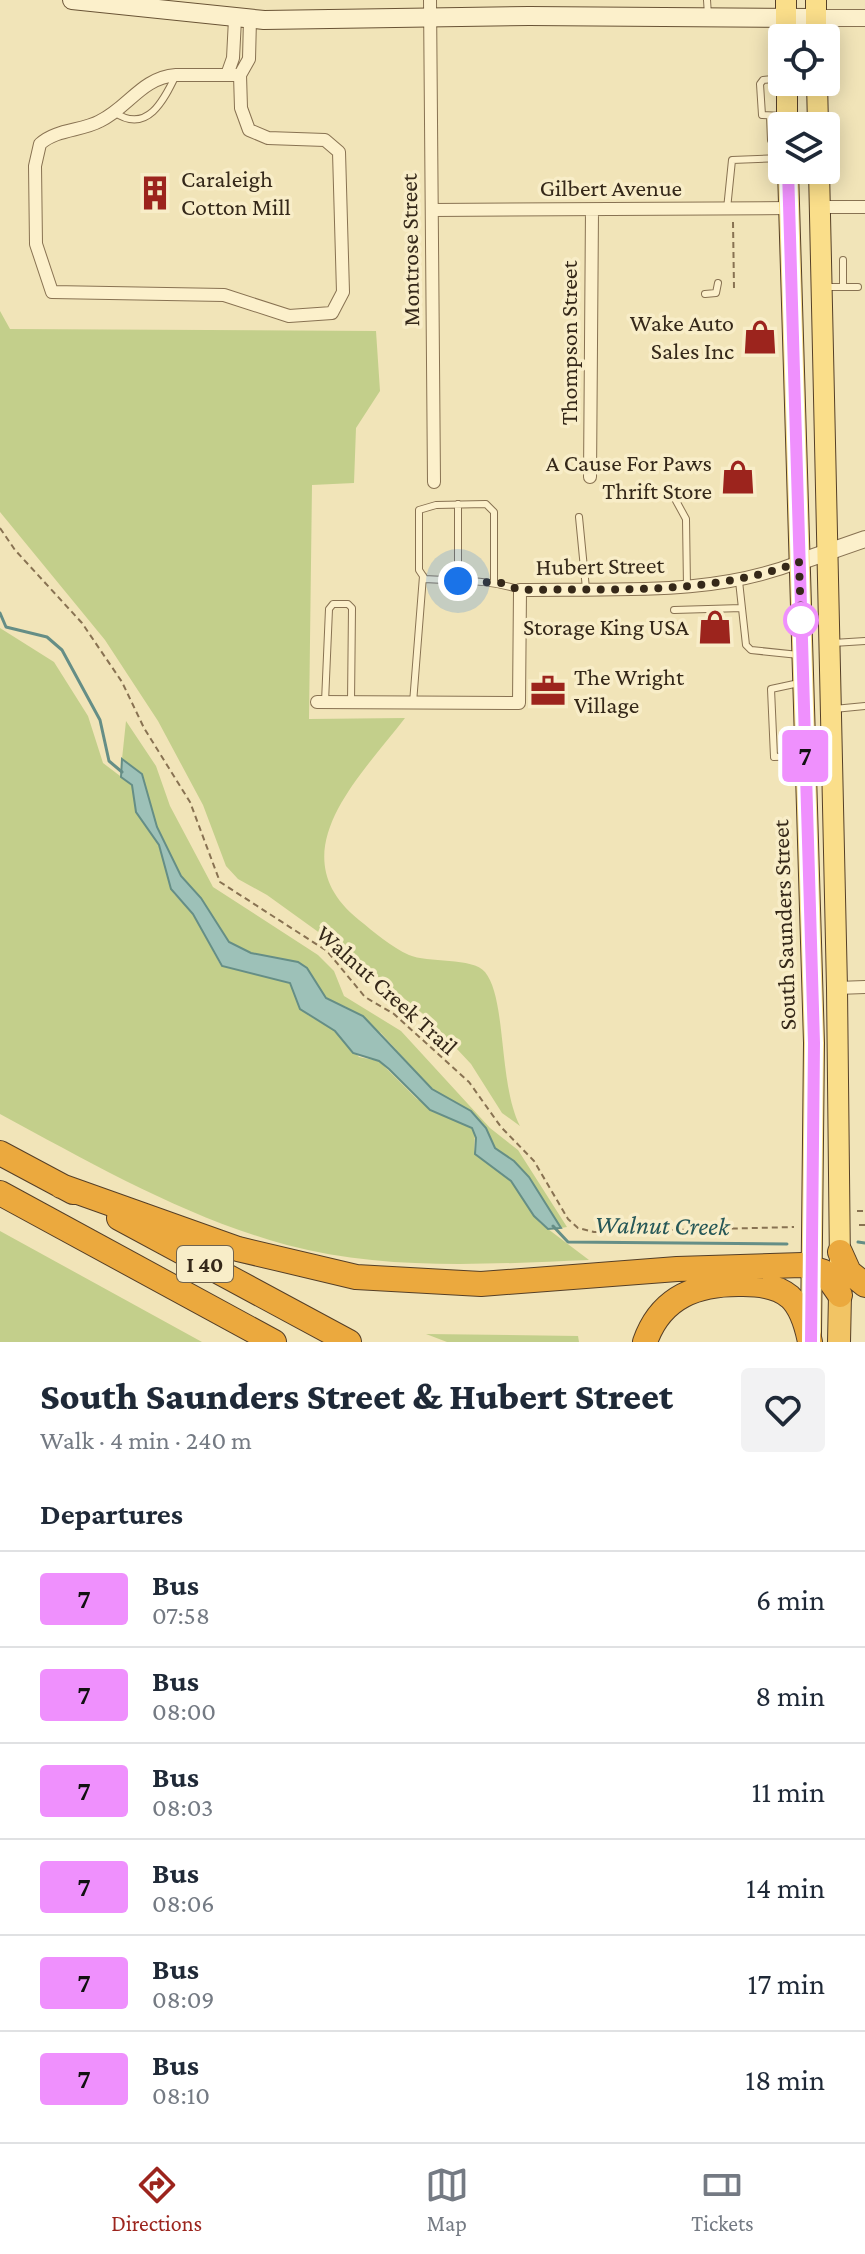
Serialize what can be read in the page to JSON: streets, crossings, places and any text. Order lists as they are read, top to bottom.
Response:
{
  "streets": {
    "highway": ["I 40"],
    "main road": ["South Saunders Street"],
    "street": [
      "Gilbert Avenue",
      "Montrose Street",
      "Thompson Street",
      "Hubert Street"
    ],
    "path": ["Walnut Creek Trail"]
  },
  "crossings": [
    ["Gilbert Avenue", "Montrose Street"],
    ["Gilbert Avenue", "Thompson Street"],
    ["Gilbert Avenue", "South Saunders Street"],
    ["Hubert Street", "South Saunders Street"]
  ],
  "water": ["Walnut Creek"],
  "places": {
    "building": ["Caraleigh Cotton Mill"],
    "shop": ["Wake Auto Sales Inc", "A Cause For Paws Thrift Store", "Storage King USA"],
    "office": ["The Wright Village"]
  },
  "lines": ["bus line 7"],
  "page": {
    "on_map": "7",
    "heading": [
      ["South Saunders Street & Hubert Street", "Walk · 4 min · 240 m"],
      "Departures"
    ],
    "list": [
      {
        "mark": "7",
        "name": "Bus",
        "note": "07:58",
        "value": "6 min"
      },
      {
        "mark": "7",
        "name": "Bus",
        "note": "08:00",
        "value": "8 min"
      },
      {
        "mark": "7",
        "name": "Bus",
        "note": "08:03",
        "value": "11 min"
      },
      {
        "mark": "7",
        "name": "Bus",
        "note": "08:06",
        "value": "14 min"
      },
      {
        "mark": "7",
        "name": "Bus",
        "note": "08:09",
        "value": "17 min"
      },
      {
        "mark": "7",
        "name": "Bus",
        "note": "08:10",
        "value": "18 min"
      }
    ],
    "tabs": ["Directions", "Map", "Tickets"]
  }
}
